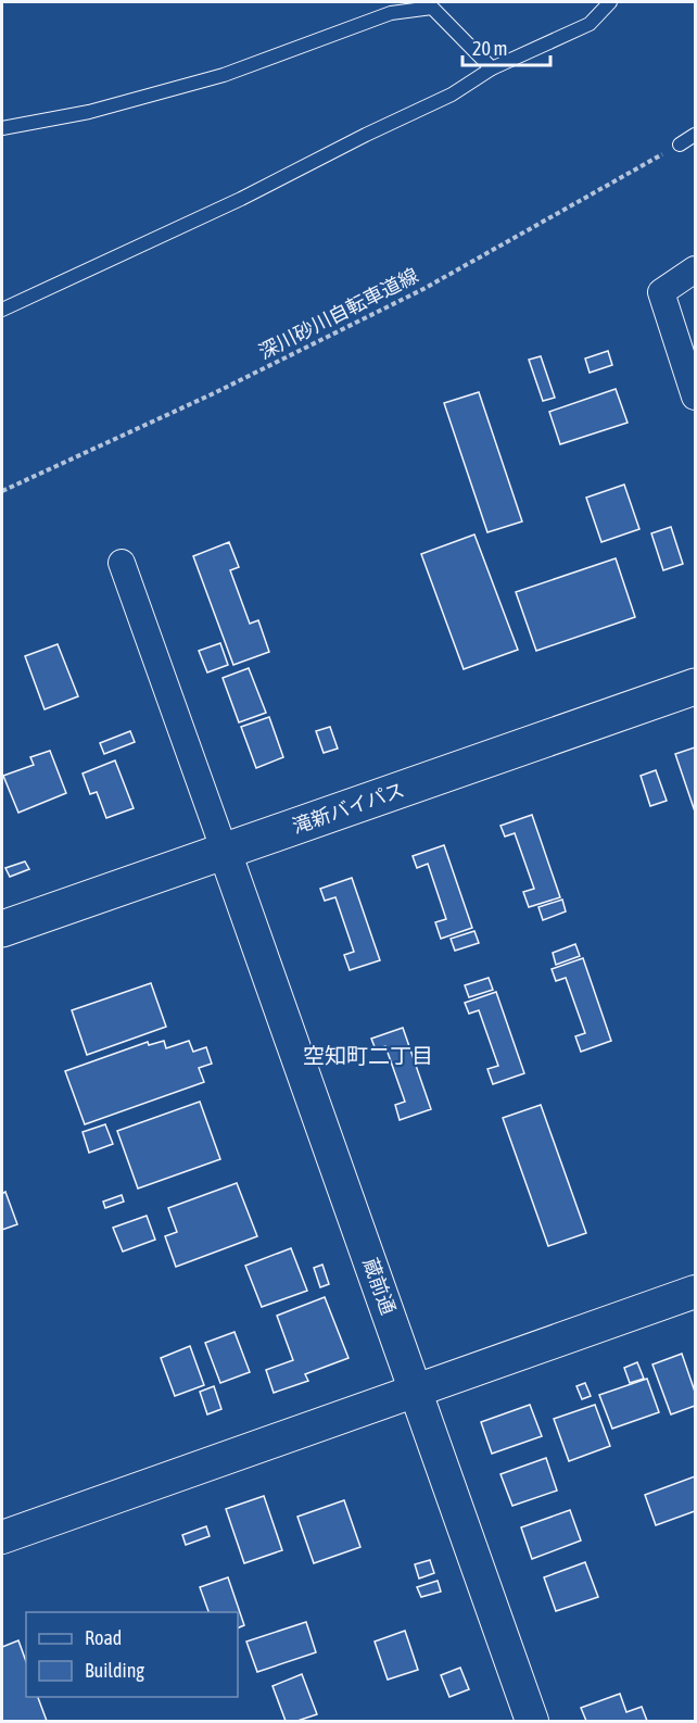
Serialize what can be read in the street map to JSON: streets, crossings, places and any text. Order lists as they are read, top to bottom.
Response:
{
  "streets": {
    "highway": ["滝新バイパス"],
    "street": ["蔵前通"],
    "path": ["深川砂川自転車道線"]
  },
  "crossings": [
    ["滝新バイパス", "蔵前通"]
  ],
  "districts": ["空知町二丁目"],
  "legend": ["Road", "Building"],
  "scale_bar": "20 m"
}
